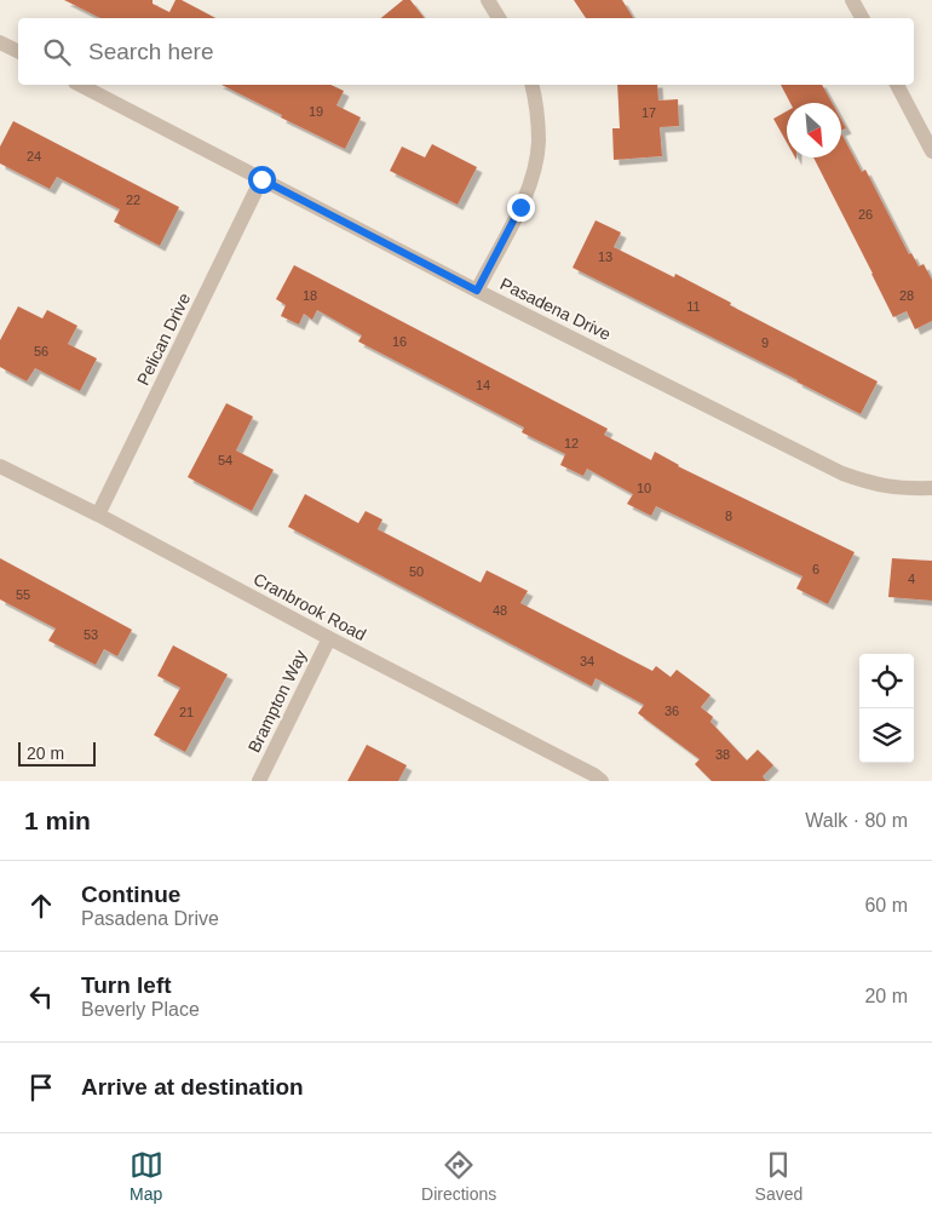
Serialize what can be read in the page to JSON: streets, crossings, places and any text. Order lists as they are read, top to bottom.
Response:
{
  "streets": {
    "street": [
      "Pasadena Drive",
      "Pelican Drive",
      "Cranbrook Road",
      "Brampton Way"
    ]
  },
  "crossings": [
    ["Pasadena Drive", "Pelican Drive"],
    ["Pelican Drive", "Cranbrook Road"],
    ["Cranbrook Road", "Brampton Way"]
  ],
  "house_numbers": [
    "19",
    "17",
    "24",
    "22",
    "26",
    "13",
    "18",
    "28",
    "11",
    "16",
    "9",
    "56",
    "14",
    "12",
    "54",
    "10",
    "8",
    "6",
    "50",
    "4",
    "55",
    "48",
    "53",
    "34",
    "36",
    "21",
    "38"
  ],
  "scale_bar": "20 m",
  "north": "bottom right",
  "page": {
    "search": "Search here",
    "scale": "20 m",
    "heading": ["1 min", "Walk · 80 m"],
    "list": [
      ["Continue", "Pasadena Drive", "60 m"],
      ["Turn left", "Beverly Place", "20 m"],
      "Arrive at destination"
    ],
    "nav": ["Map", "Directions", "Saved"]
  }
}
